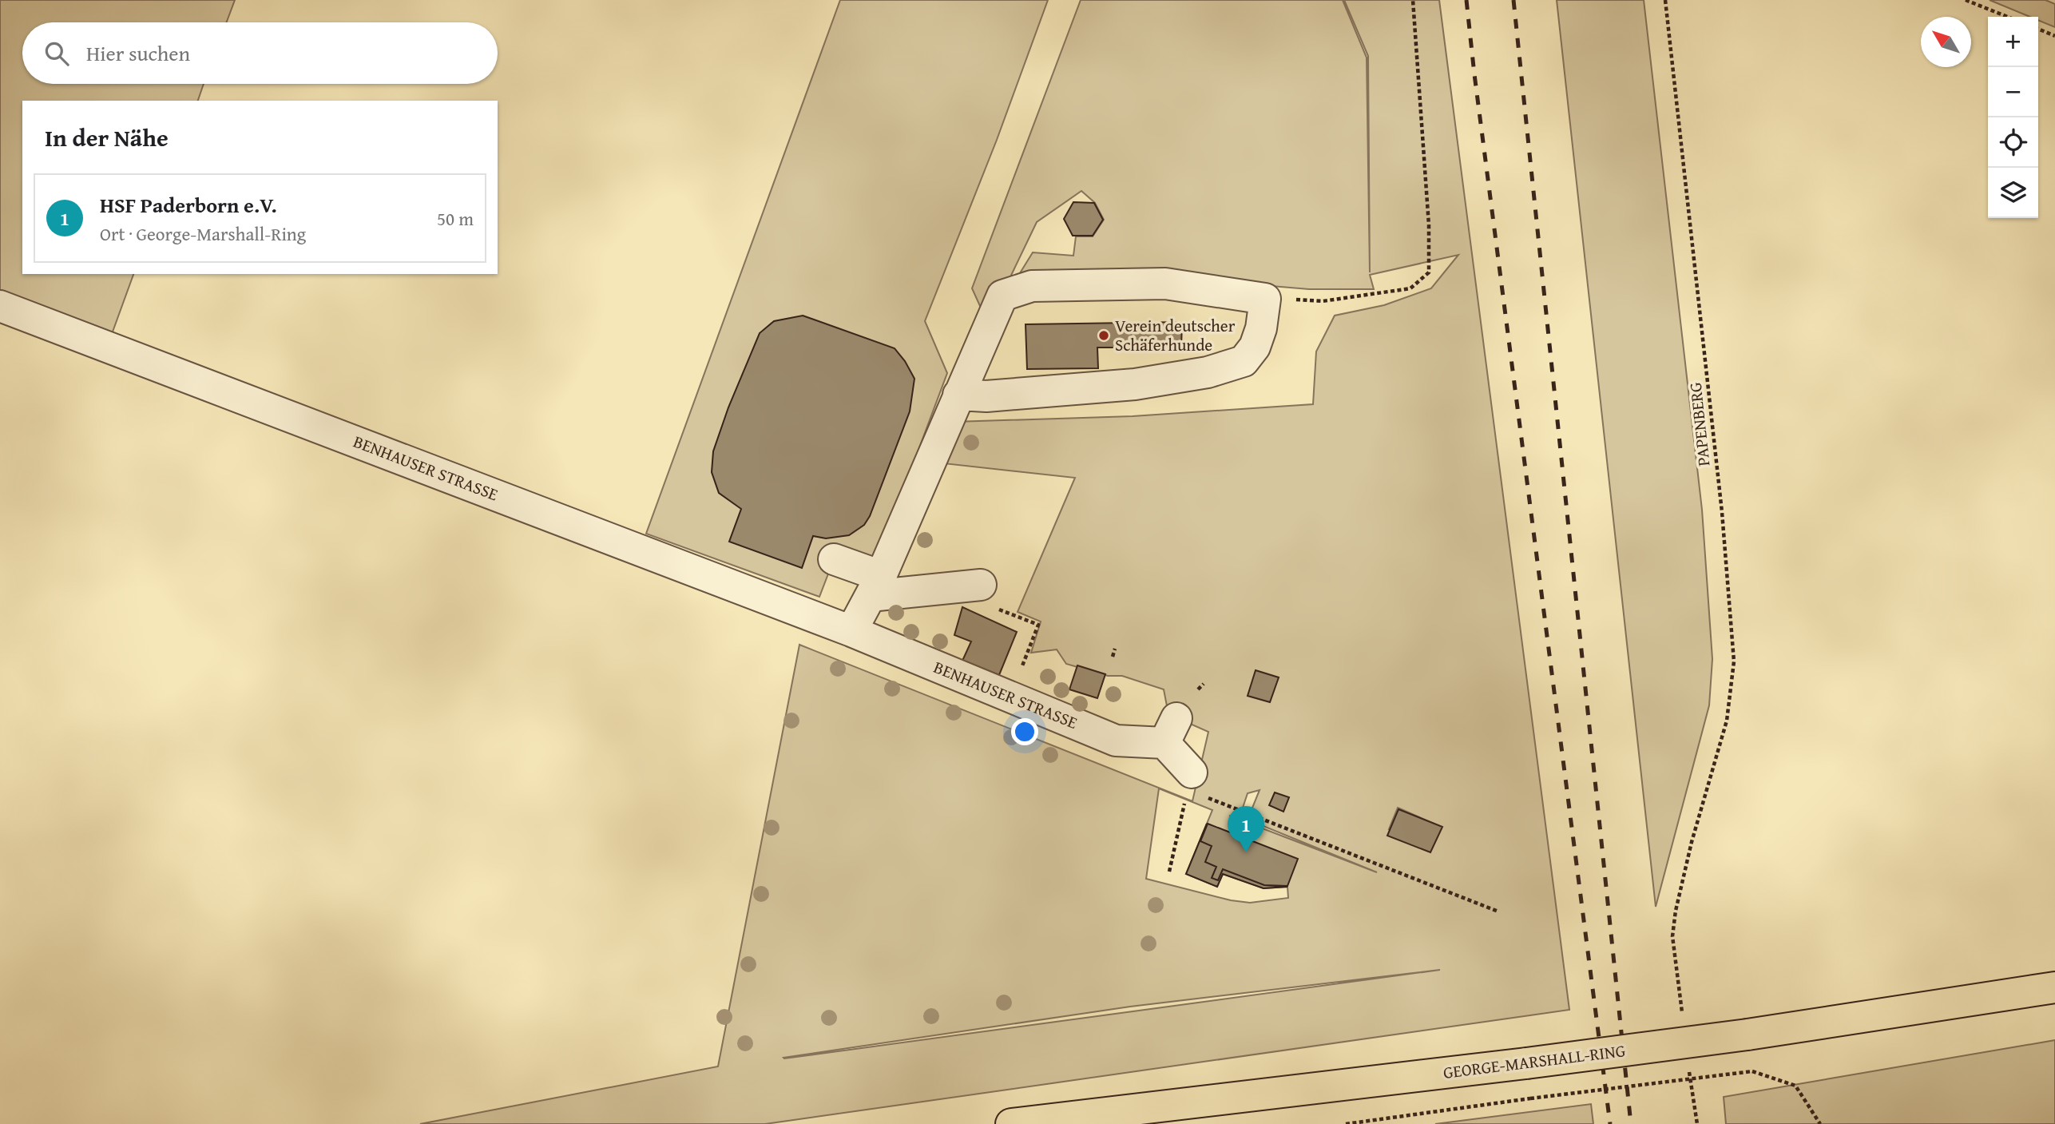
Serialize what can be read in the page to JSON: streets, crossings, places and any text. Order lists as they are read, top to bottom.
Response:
{
  "streets": {
    "main road": ["GEORGE-MARSHALL-RING"],
    "lane": ["BENHAUSER STRASSE"],
    "path": ["PAPENBERG"]
  },
  "places": ["Verein deutscher Schäferhunde"],
  "north": "top left",
  "page": {
    "map_buttons": ["+", "−"],
    "search": "Hier suchen",
    "heading": "In der Nähe",
    "list": [
      {
        "mark": "1",
        "name": "HSF Paderborn e.V.",
        "note": "Ort · George-Marshall-Ring",
        "value": "50 m"
      }
    ],
    "pins": "1"
  }
}
